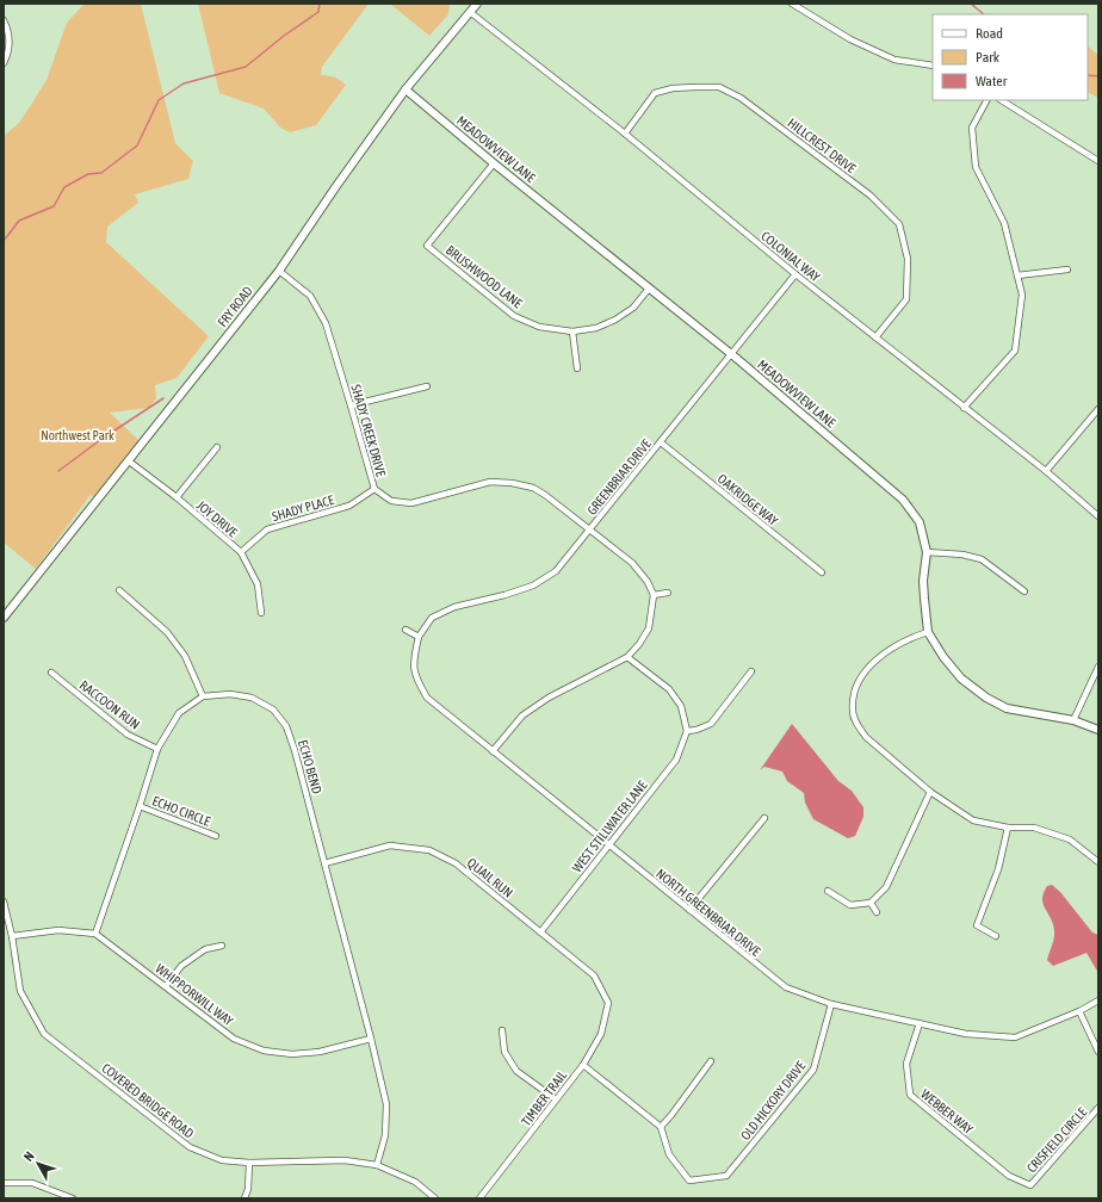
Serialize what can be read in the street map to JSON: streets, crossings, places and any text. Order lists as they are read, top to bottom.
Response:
{
  "streets": {
    "street": [
      "HILLCREST DRIVE",
      "MEADOWVIEW LANE",
      "COLONIAL WAY",
      "BRUSHWOOD LANE",
      "FRY ROAD",
      "SHADY CREEK DRIVE",
      "GREENBRIAR DRIVE",
      "OAKRIDGE WAY",
      "SHADY PLACE",
      "JOY DRIVE",
      "RACCOON RUN",
      "ECHO BEND",
      "ECHO CIRCLE",
      "WEST STILLWATER LANE",
      "QUAIL RUN",
      "NORTH GREENBRIAR DRIVE",
      "WHIPPORWILL WAY",
      "TIMBER TRAIL",
      "COVERED BRIDGE ROAD",
      "OLD HICKORY DRIVE",
      "WEBBER WAY",
      "CRISFIELD CIRCLE"
    ]
  },
  "crossings": [
    ["HILLCREST DRIVE", "COLONIAL WAY"],
    ["MEADOWVIEW LANE", "BRUSHWOOD LANE"],
    ["MEADOWVIEW LANE", "FRY ROAD"],
    ["MEADOWVIEW LANE", "GREENBRIAR DRIVE"],
    ["COLONIAL WAY", "FRY ROAD"],
    ["COLONIAL WAY", "GREENBRIAR DRIVE"],
    ["FRY ROAD", "SHADY CREEK DRIVE"],
    ["FRY ROAD", "JOY DRIVE"],
    ["SHADY CREEK DRIVE", "GREENBRIAR DRIVE"],
    ["SHADY CREEK DRIVE", "SHADY PLACE"],
    ["GREENBRIAR DRIVE", "OAKRIDGE WAY"],
    ["GREENBRIAR DRIVE", "NORTH GREENBRIAR DRIVE"],
    ["SHADY PLACE", "JOY DRIVE"],
    ["ECHO BEND", "QUAIL RUN"],
    ["ECHO BEND", "WHIPPORWILL WAY"],
    ["ECHO BEND", "COVERED BRIDGE ROAD"],
    ["WEST STILLWATER LANE", "QUAIL RUN"],
    ["WEST STILLWATER LANE", "NORTH GREENBRIAR DRIVE"],
    ["QUAIL RUN", "TIMBER TRAIL"],
    ["NORTH GREENBRIAR DRIVE", "OLD HICKORY DRIVE"],
    ["NORTH GREENBRIAR DRIVE", "WEBBER WAY"],
    ["WEBBER WAY", "CRISFIELD CIRCLE"]
  ],
  "parks": ["Northwest Park"],
  "legend": ["Road", "Park", "Water"],
  "north": "top left"
}
